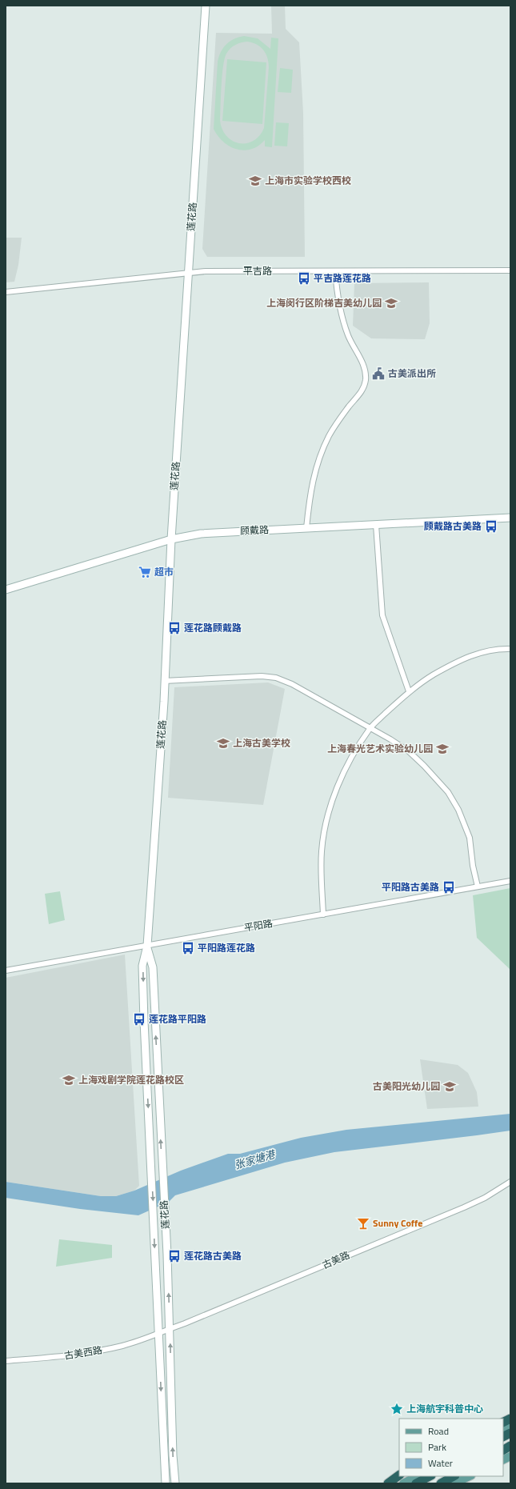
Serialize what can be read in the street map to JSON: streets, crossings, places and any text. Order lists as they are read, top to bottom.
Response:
{
  "streets": {
    "main road": ["莲花路", "顾戴路"],
    "street": [
      "平吉路",
      "平阳路",
      "古美路",
      "古美西路"
    ]
  },
  "crossings": [
    ["莲花路", "平吉路"],
    ["莲花路", "顾戴路"],
    ["莲花路", "平阳路"],
    ["莲花路", "古美路"],
    ["莲花路", "古美西路"],
    ["古美路", "古美西路"]
  ],
  "water": ["张家塘港"],
  "places": {
    "school or university": [
      "上海市实验学校西校",
      "上海闵行区阶梯吉美幼儿园",
      "上海古美学校",
      "上海春光艺术实验幼儿园",
      "上海戏剧学院莲花路校区",
      "古美阳光幼儿园"
    ],
    "bus stop": [
      "平吉路莲花路",
      "顾戴路古美路",
      "莲花路顾戴路",
      "平阳路古美路",
      "平阳路莲花路",
      "莲花路平阳路",
      "莲花路古美路"
    ],
    "public building": ["古美派出所"],
    "supermarket": ["超市"],
    "bar": ["Sunny Coffe"],
    "place": ["上海航宇科普中心"]
  },
  "legend": ["Road", "Park", "Water"]
}
